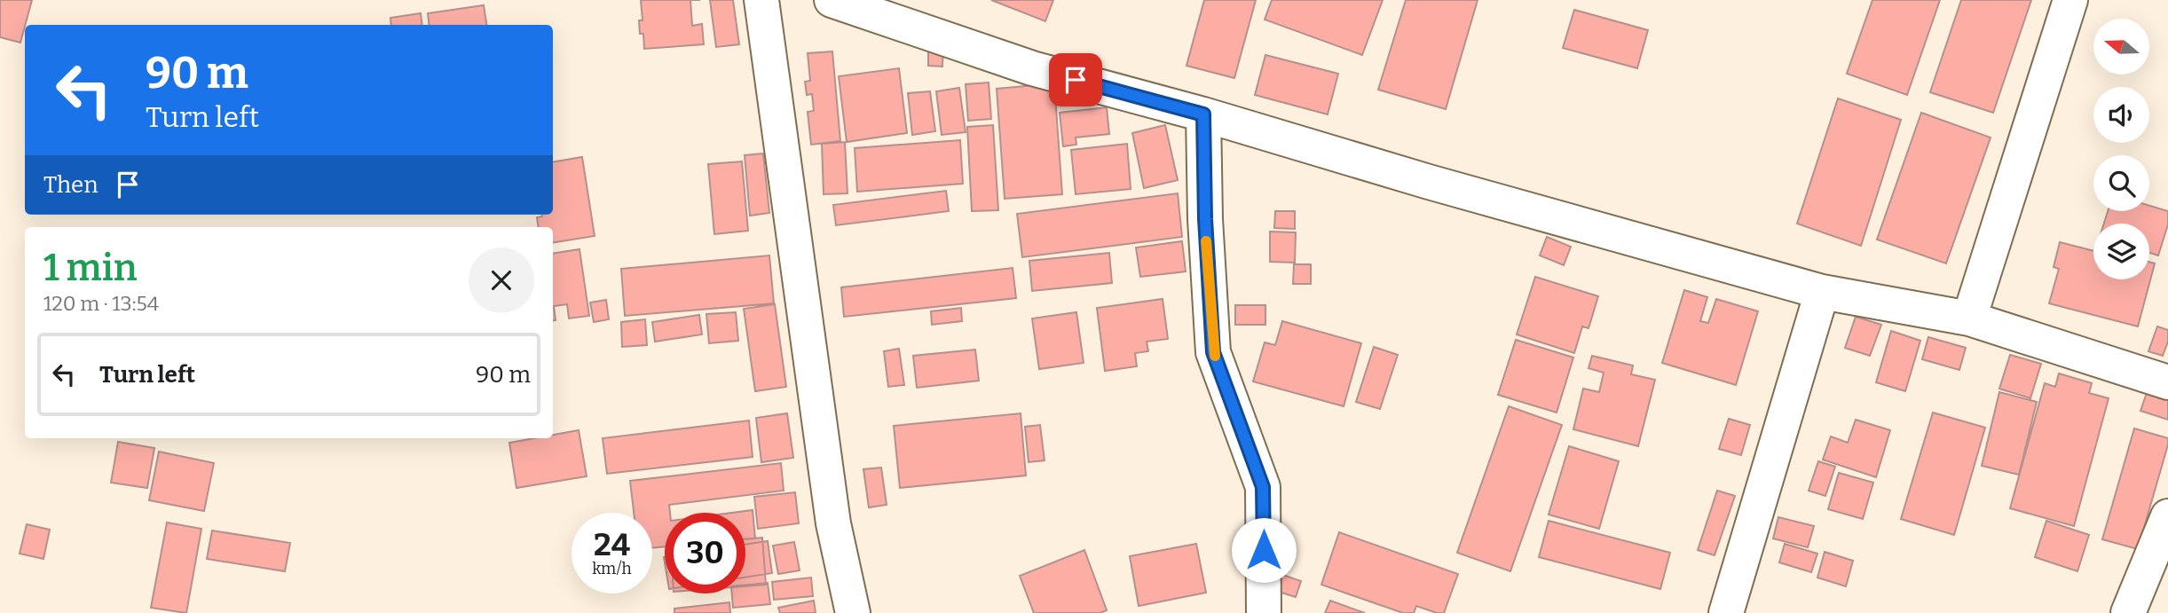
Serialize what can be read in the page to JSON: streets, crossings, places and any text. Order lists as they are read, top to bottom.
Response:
{
  "north": "left",
  "page": {
    "turn": ["90 m", "Turn left"],
    "then": "Then",
    "heading": ["1 min", "120 m · 13:54"],
    "list": [
      {
        "name": "Turn left",
        "value": "90 m"
      }
    ],
    "speed": "24 km/h",
    "limit": "30"
  }
}
